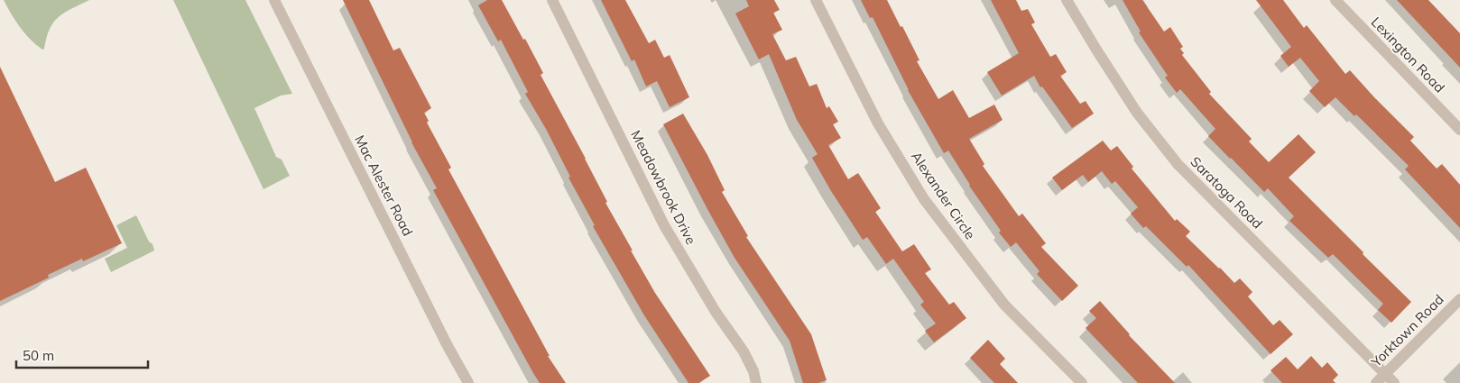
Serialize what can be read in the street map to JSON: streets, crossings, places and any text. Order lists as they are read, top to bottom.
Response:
{
  "streets": {
    "street": [
      "Lexington Road",
      "Mac Alester Road",
      "Meadowbrook Drive",
      "Saratoga Road",
      "Alexander Circle",
      "Yorktown Road"
    ]
  },
  "crossings": [
    ["Saratoga Road", "Yorktown Road"]
  ],
  "scale_bar": "50 m"
}
